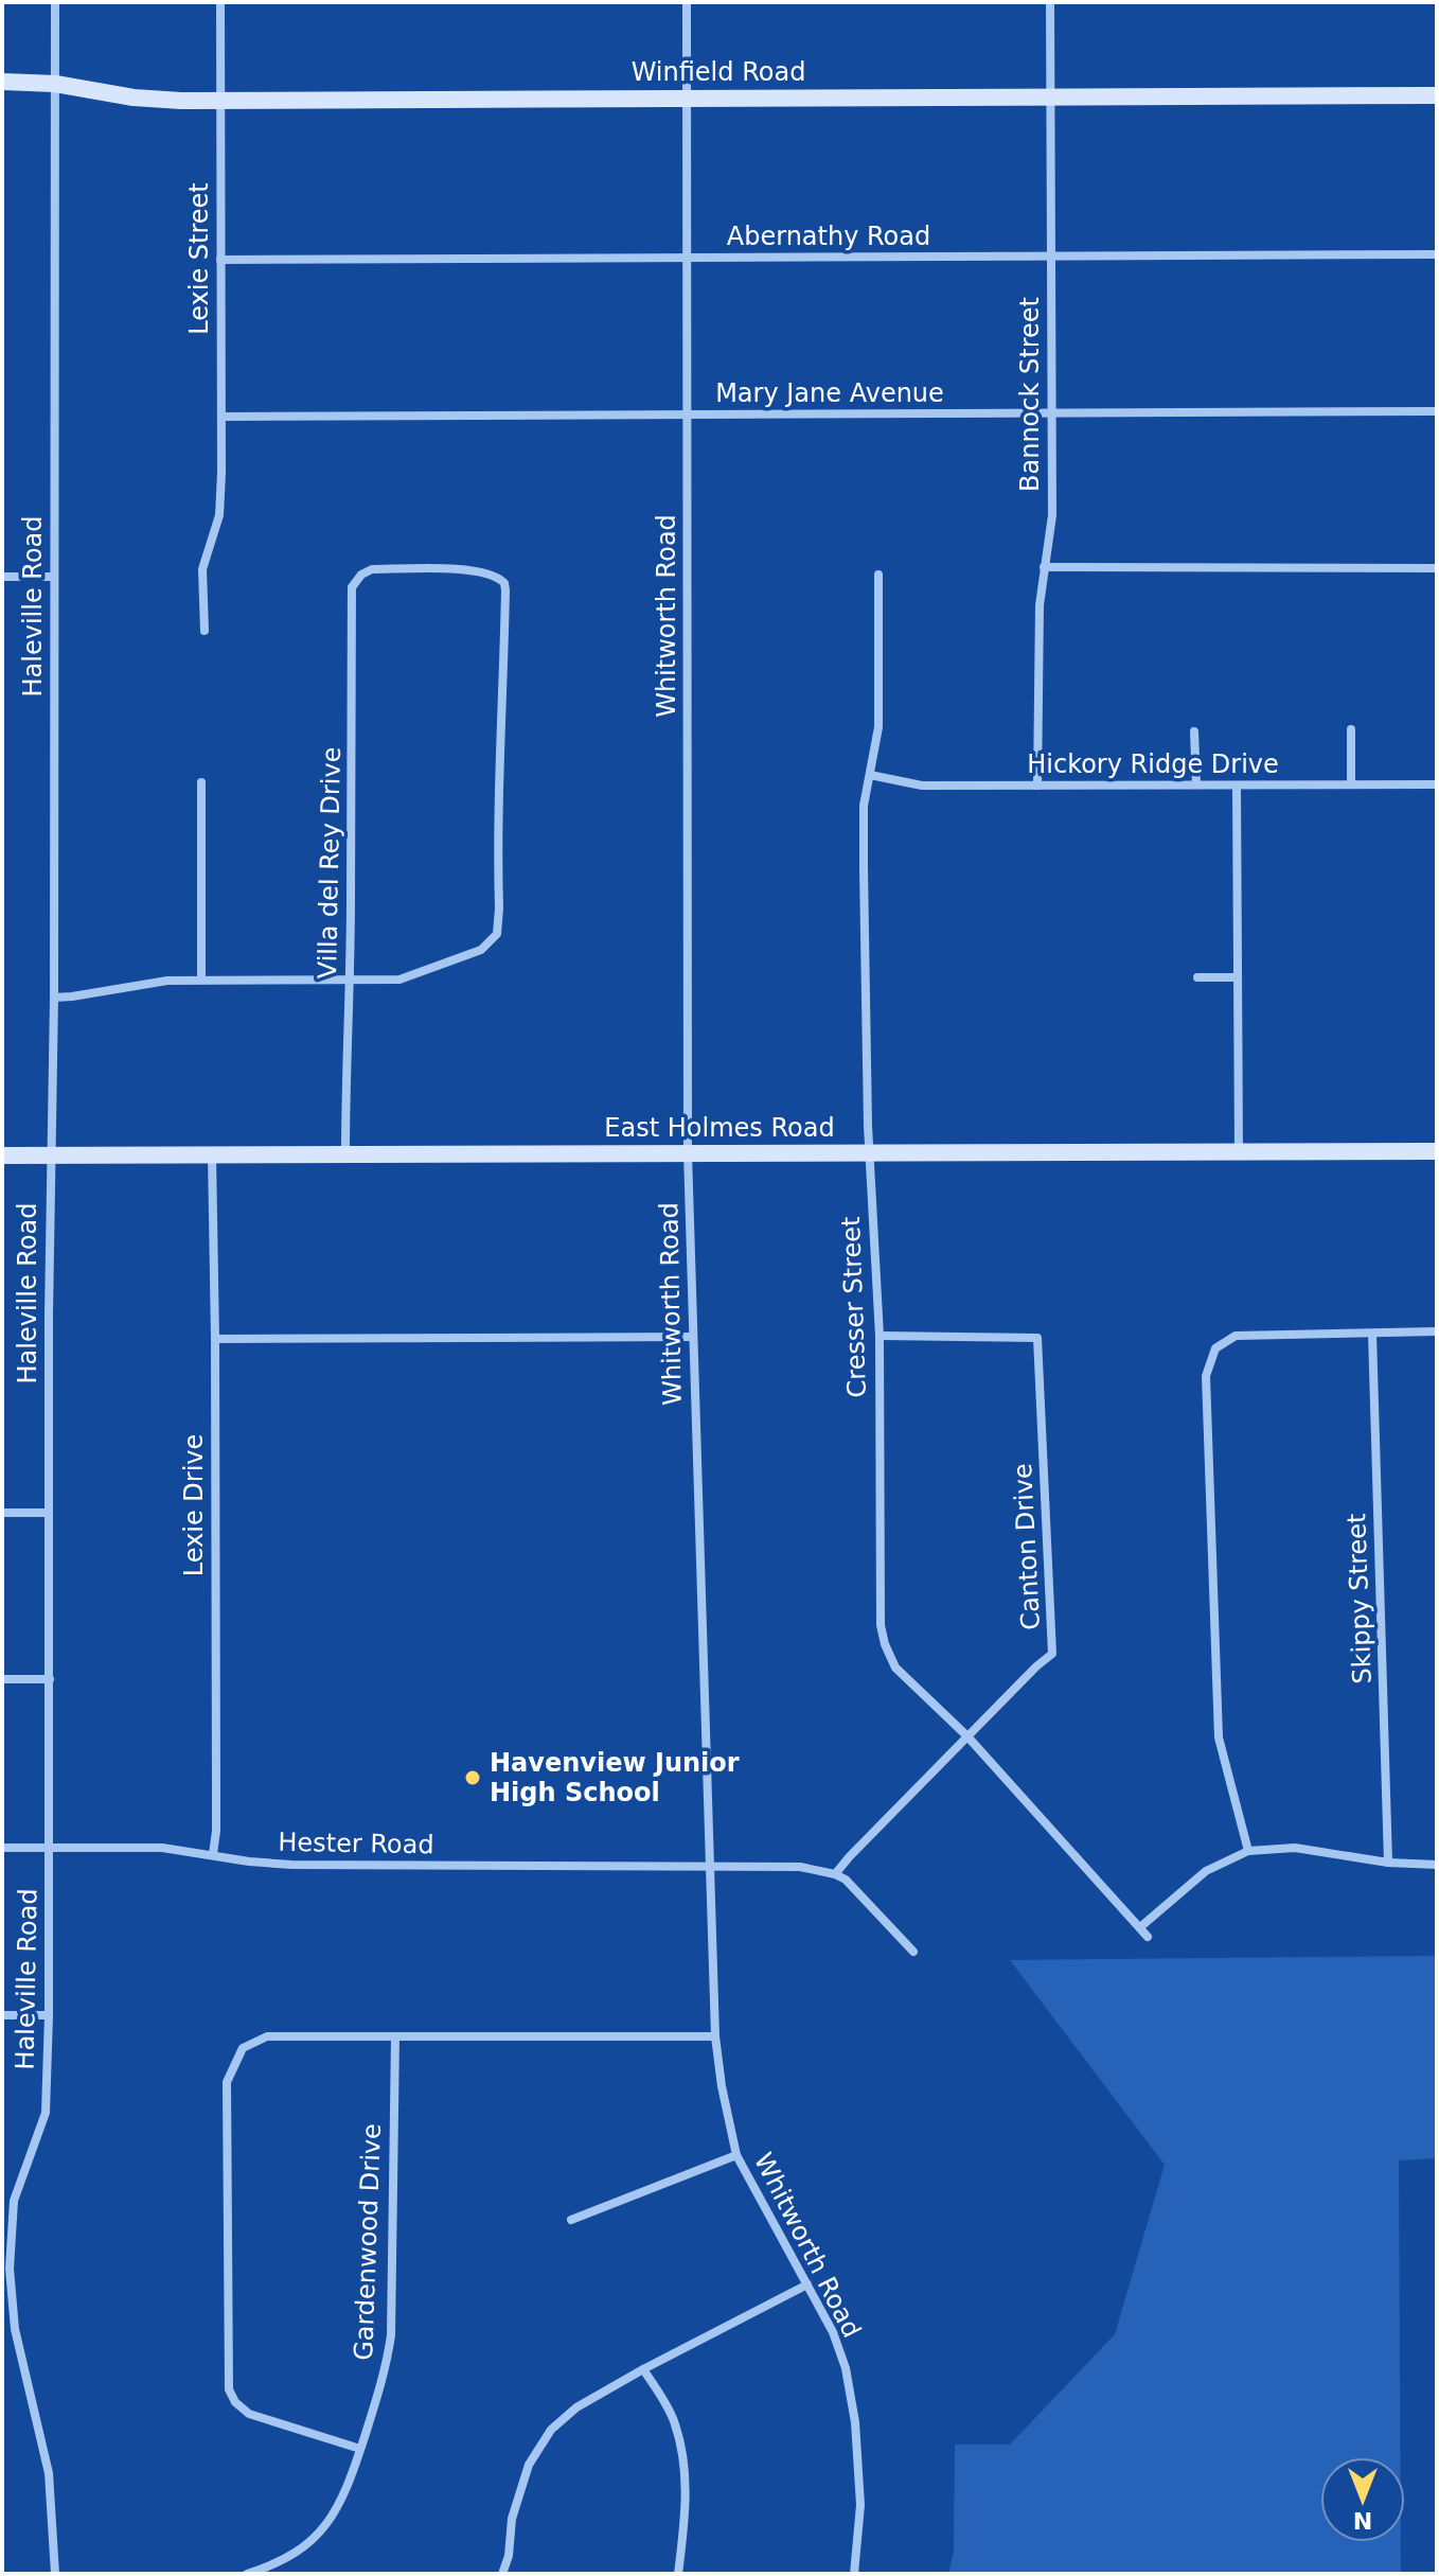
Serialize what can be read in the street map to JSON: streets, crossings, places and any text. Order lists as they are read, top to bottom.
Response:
{
  "streets": {
    "main road": ["Winfield Road", "East Holmes Road"],
    "street": [
      "Abernathy Road",
      "Lexie Street",
      "Mary Jane Avenue",
      "Bannock Street",
      "Haleville Road",
      "Whitworth Road",
      "Hickory Ridge Drive",
      "Villa del Rey Drive",
      "Cresser Street",
      "Lexie Drive",
      "Canton Drive",
      "Skippy Street",
      "Hester Road",
      "Gardenwood Drive"
    ]
  },
  "crossings": [
    ["Winfield Road", "Lexie Street"],
    ["Winfield Road", "Bannock Street"],
    ["Winfield Road", "Haleville Road"],
    ["Winfield Road", "Whitworth Road"],
    ["Abernathy Road", "Lexie Street"],
    ["Abernathy Road", "Bannock Street"],
    ["Abernathy Road", "Whitworth Road"],
    ["Lexie Street", "Mary Jane Avenue"],
    ["Mary Jane Avenue", "Bannock Street"],
    ["Mary Jane Avenue", "Whitworth Road"],
    ["Bannock Street", "Hickory Ridge Drive"],
    ["Haleville Road", "East Holmes Road"],
    ["Haleville Road", "Hester Road"],
    ["Whitworth Road", "East Holmes Road"],
    ["Whitworth Road", "Hester Road"],
    ["Hickory Ridge Drive", "Cresser Street"],
    ["Villa del Rey Drive", "East Holmes Road"],
    ["East Holmes Road", "Cresser Street"],
    ["East Holmes Road", "Lexie Drive"],
    ["Cresser Street", "Canton Drive"],
    ["Lexie Drive", "Hester Road"],
    ["Canton Drive", "Hester Road"]
  ],
  "places": ["Havenview Junior High School"],
  "north": "bottom"
}
